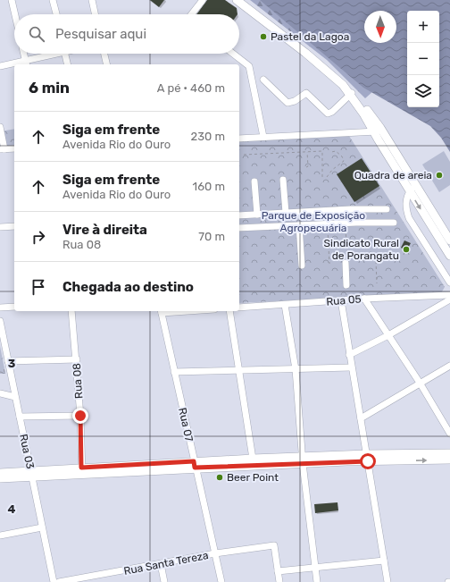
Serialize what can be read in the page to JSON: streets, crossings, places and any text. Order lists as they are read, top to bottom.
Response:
{
  "streets": {
    "street": [
      "Rua 05",
      "Rua 08",
      "Rua 07",
      "Rua 03",
      "Rua Santa Tereza"
    ]
  },
  "crossings": [
    ["Rua 07", "Rua Santa Tereza"]
  ],
  "parks": ["Parque de Exposição Agropecuária"],
  "places": [
    "Pastel da Lagoa",
    "Quadra de areia",
    "Sindicato Rural de Porangatu",
    "Beer Point"
  ],
  "north": "bottom",
  "page": {
    "map_buttons": ["+", "−"],
    "search": "Pesquisar aqui",
    "heading": ["6 min", "A pé · 460 m"],
    "list": [
      ["Siga em frente", "Avenida Rio do Ouro", "230 m"],
      ["Siga em frente", "Avenida Rio do Ouro", "160 m"],
      ["Vire à direita", "Rua 08", "70 m"],
      "Chegada ao destino"
    ]
  },
  "grid": {
    "rows": ["3", "4"]
  }
}
